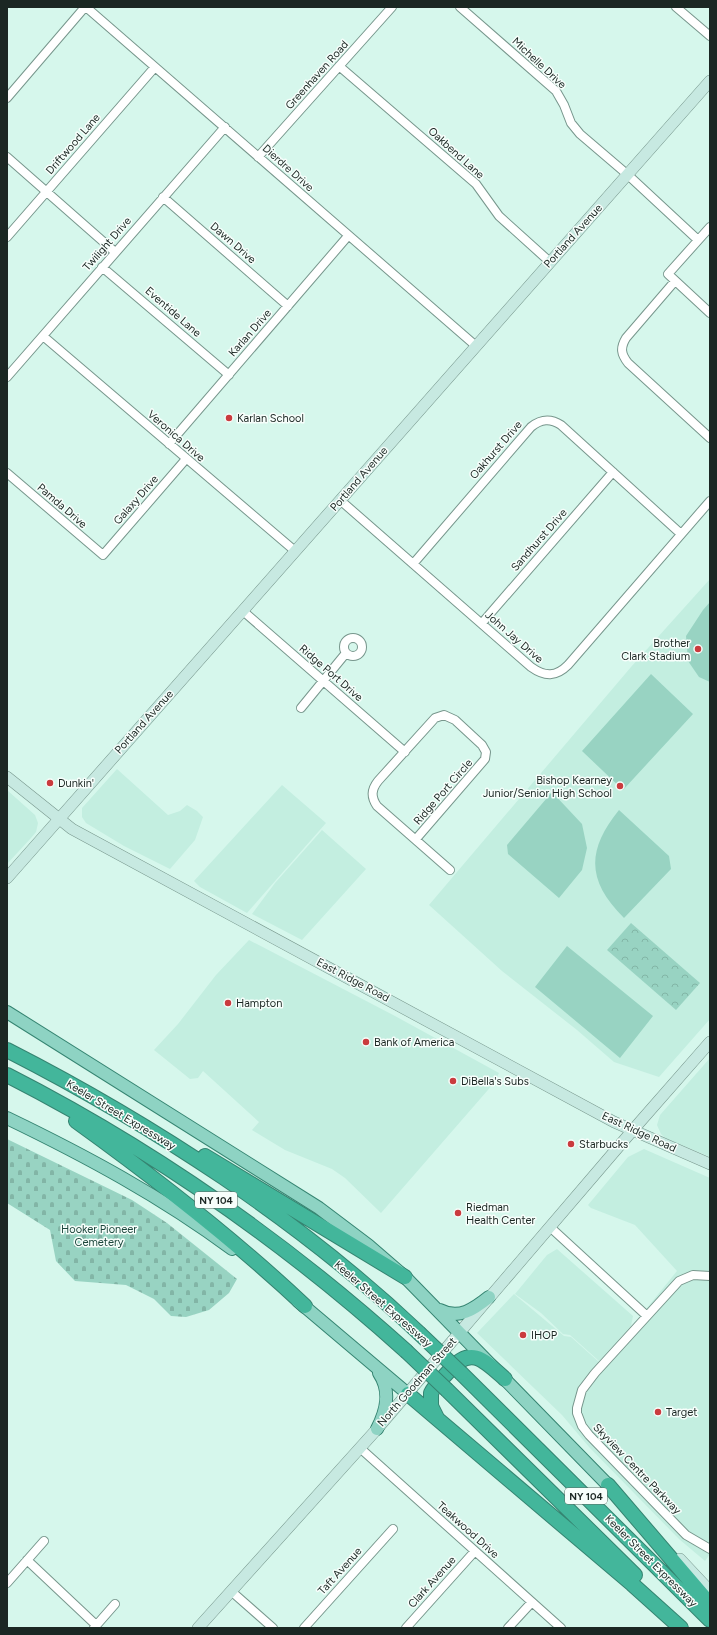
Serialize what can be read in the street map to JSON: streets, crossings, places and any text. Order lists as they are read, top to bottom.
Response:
{
  "streets": {
    "highway": ["Keeler Street Expressway", "NY 104"],
    "main road": ["Portland Avenue", "East Ridge Road", "North Goodman Street"],
    "street": [
      "Michelle Drive",
      "Greenhaven Road",
      "Driftwood Lane",
      "Oakbend Lane",
      "Dierdre Drive",
      "Dawn Drive",
      "Twilight Drive",
      "Eventide Lane",
      "Karlan Drive",
      "Veronica Drive",
      "Oakhurst Drive",
      "Galaxy Drive",
      "Pamda Drive",
      "Sandhurst Drive",
      "John Jay Drive",
      "Ridge Port Drive",
      "Ridge Port Circle",
      "Skyview Centre Parkway",
      "Teakwood Drive",
      "Taft Avenue",
      "Clark Avenue"
    ]
  },
  "crossings": [
    ["Michelle Drive", "Portland Avenue"],
    ["Greenhaven Road", "Oakbend Lane"],
    ["Greenhaven Road", "Dierdre Drive"],
    ["Driftwood Lane", "Dierdre Drive"],
    ["Oakbend Lane", "Portland Avenue"],
    ["Dierdre Drive", "Portland Avenue"],
    ["Dierdre Drive", "Twilight Drive"],
    ["Dierdre Drive", "Karlan Drive"],
    ["Portland Avenue", "Veronica Drive"],
    ["Portland Avenue", "John Jay Drive"],
    ["Portland Avenue", "Ridge Port Drive"],
    ["Portland Avenue", "East Ridge Road"],
    ["Dawn Drive", "Twilight Drive"],
    ["Dawn Drive", "Karlan Drive"],
    ["Twilight Drive", "Eventide Lane"],
    ["Twilight Drive", "Veronica Drive"],
    ["Eventide Lane", "Karlan Drive"],
    ["Karlan Drive", "Veronica Drive"],
    ["Veronica Drive", "Galaxy Drive"],
    ["Oakhurst Drive", "Sandhurst Drive"],
    ["Oakhurst Drive", "John Jay Drive"],
    ["Galaxy Drive", "Pamda Drive"],
    ["Sandhurst Drive", "John Jay Drive"],
    ["Ridge Port Drive", "Ridge Port Circle"],
    ["East Ridge Road", "North Goodman Street"],
    ["North Goodman Street", "Teakwood Drive"],
    ["Teakwood Drive", "Clark Avenue"]
  ],
  "parks": ["Hooker Pioneer Cemetery"],
  "places": [
    "Karlan School",
    "Brother Clark Stadium",
    "Dunkin'",
    "Bishop Kearney Junior/Senior High School",
    "Hampton",
    "Bank of America",
    "DiBella's Subs",
    "Starbucks",
    "Riedman Health Center",
    "IHOP",
    "Target"
  ]
}
